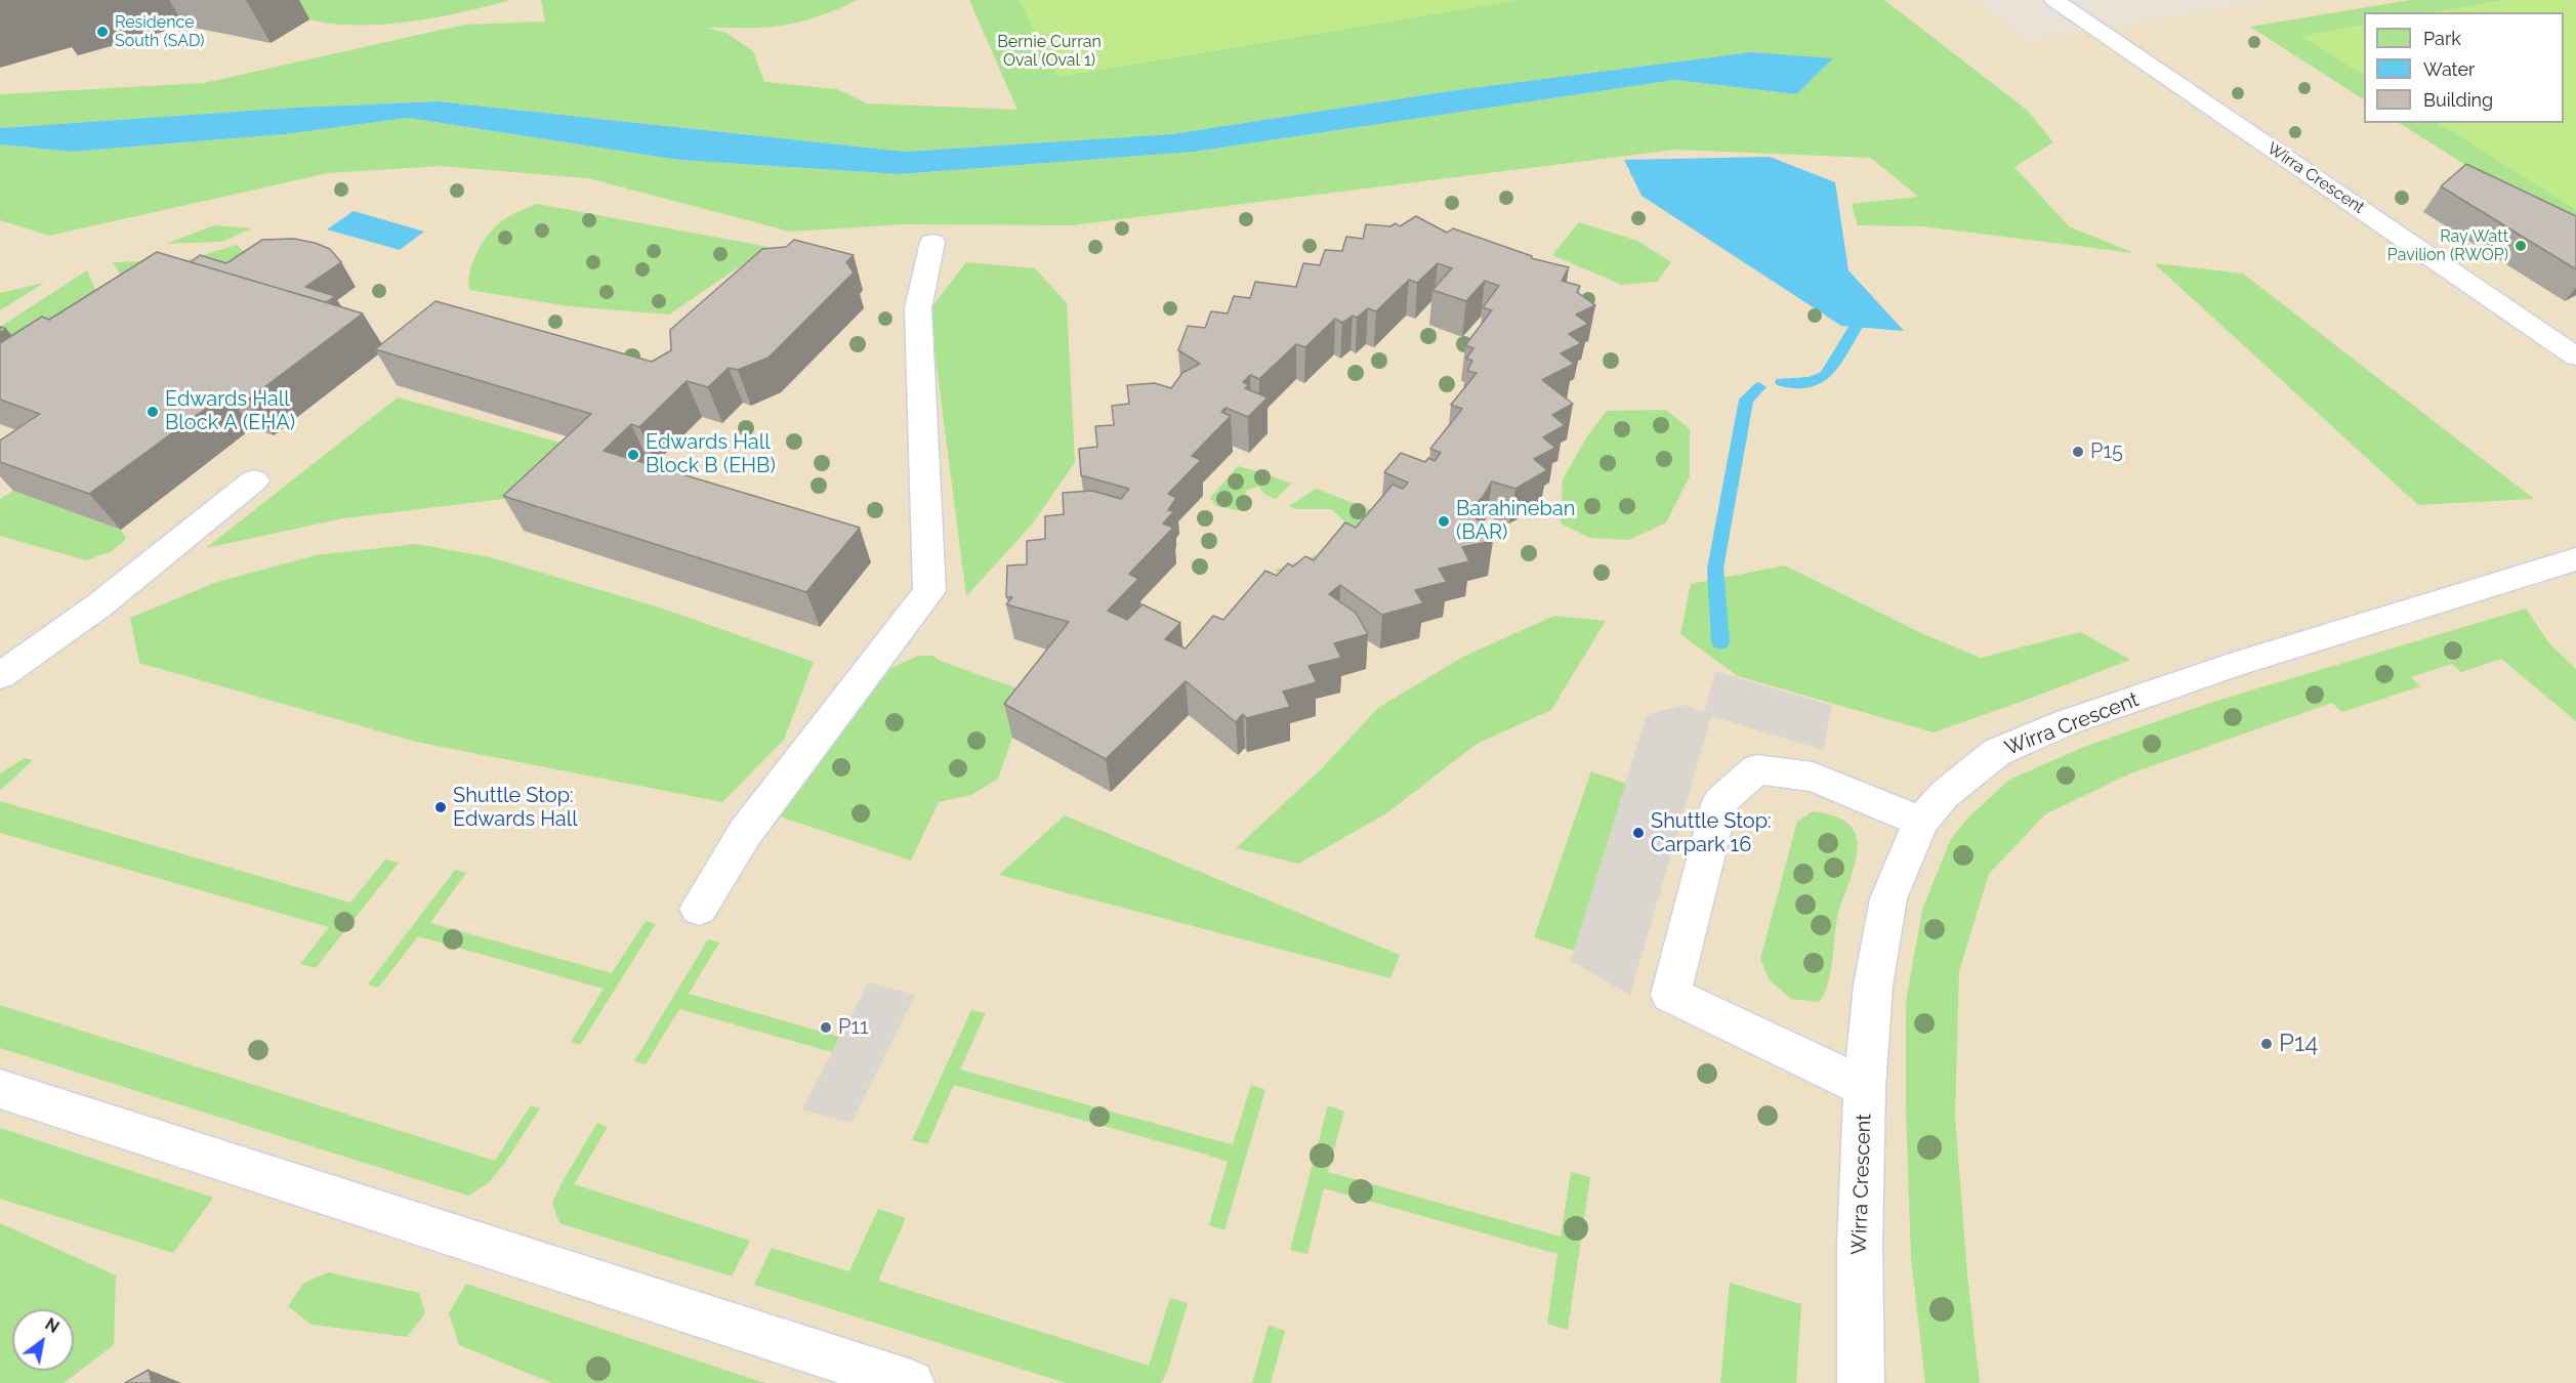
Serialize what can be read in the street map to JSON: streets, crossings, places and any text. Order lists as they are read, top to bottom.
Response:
{
  "streets": {
    "lane": ["Wirra Crescent"]
  },
  "parks": ["Bernie Curran Oval (Oval 1)"],
  "places": [
    "Residence South (SAD)",
    "Ray Watt Pavilion (RWOP)",
    "Edwards Hall Block A (EHA)",
    "P15",
    "Edwards Hall Block B (EHB)",
    "Barahineban (BAR)",
    "Shuttle Stop: Edwards Hall",
    "Shuttle Stop: Carpark 16",
    "P11",
    "P14"
  ],
  "legend": ["Park", "Water", "Building"],
  "north": "top right"
}
